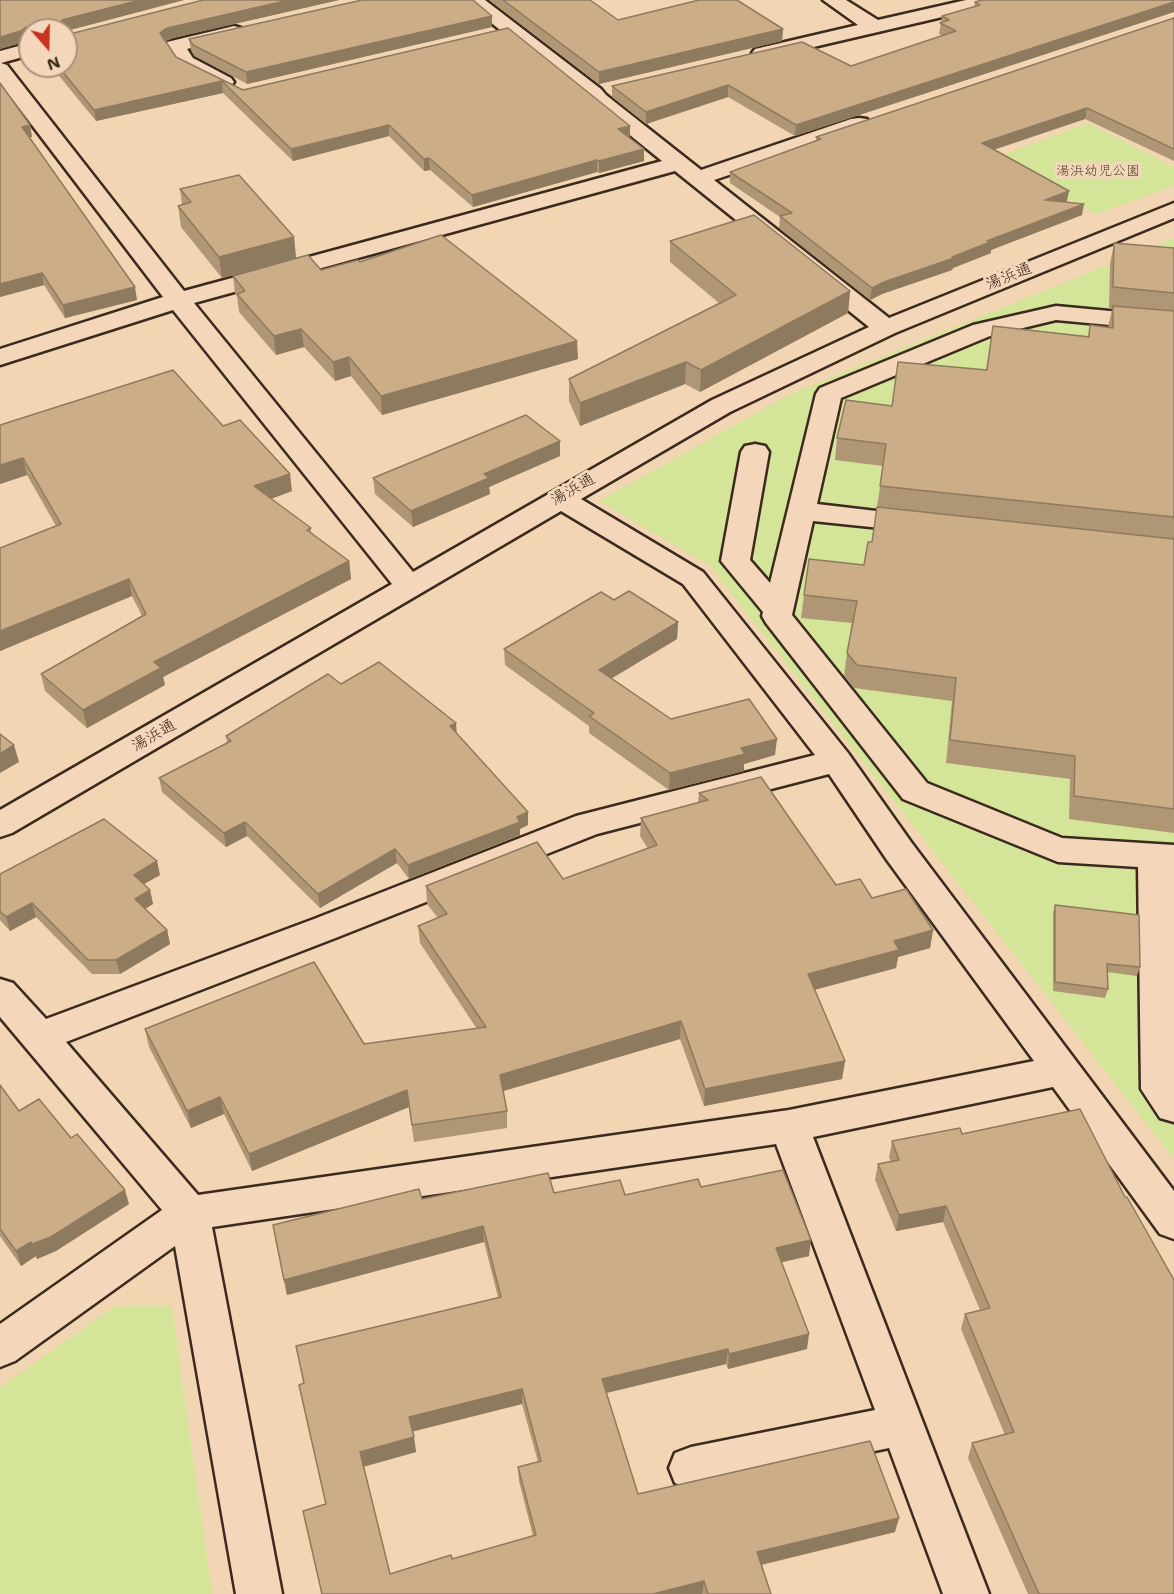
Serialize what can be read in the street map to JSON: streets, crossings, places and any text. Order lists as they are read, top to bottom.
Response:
{
  "streets": {
    "street": ["湯浜通"]
  },
  "parks": ["湯浜幼児公園"],
  "north": "bottom"
}
